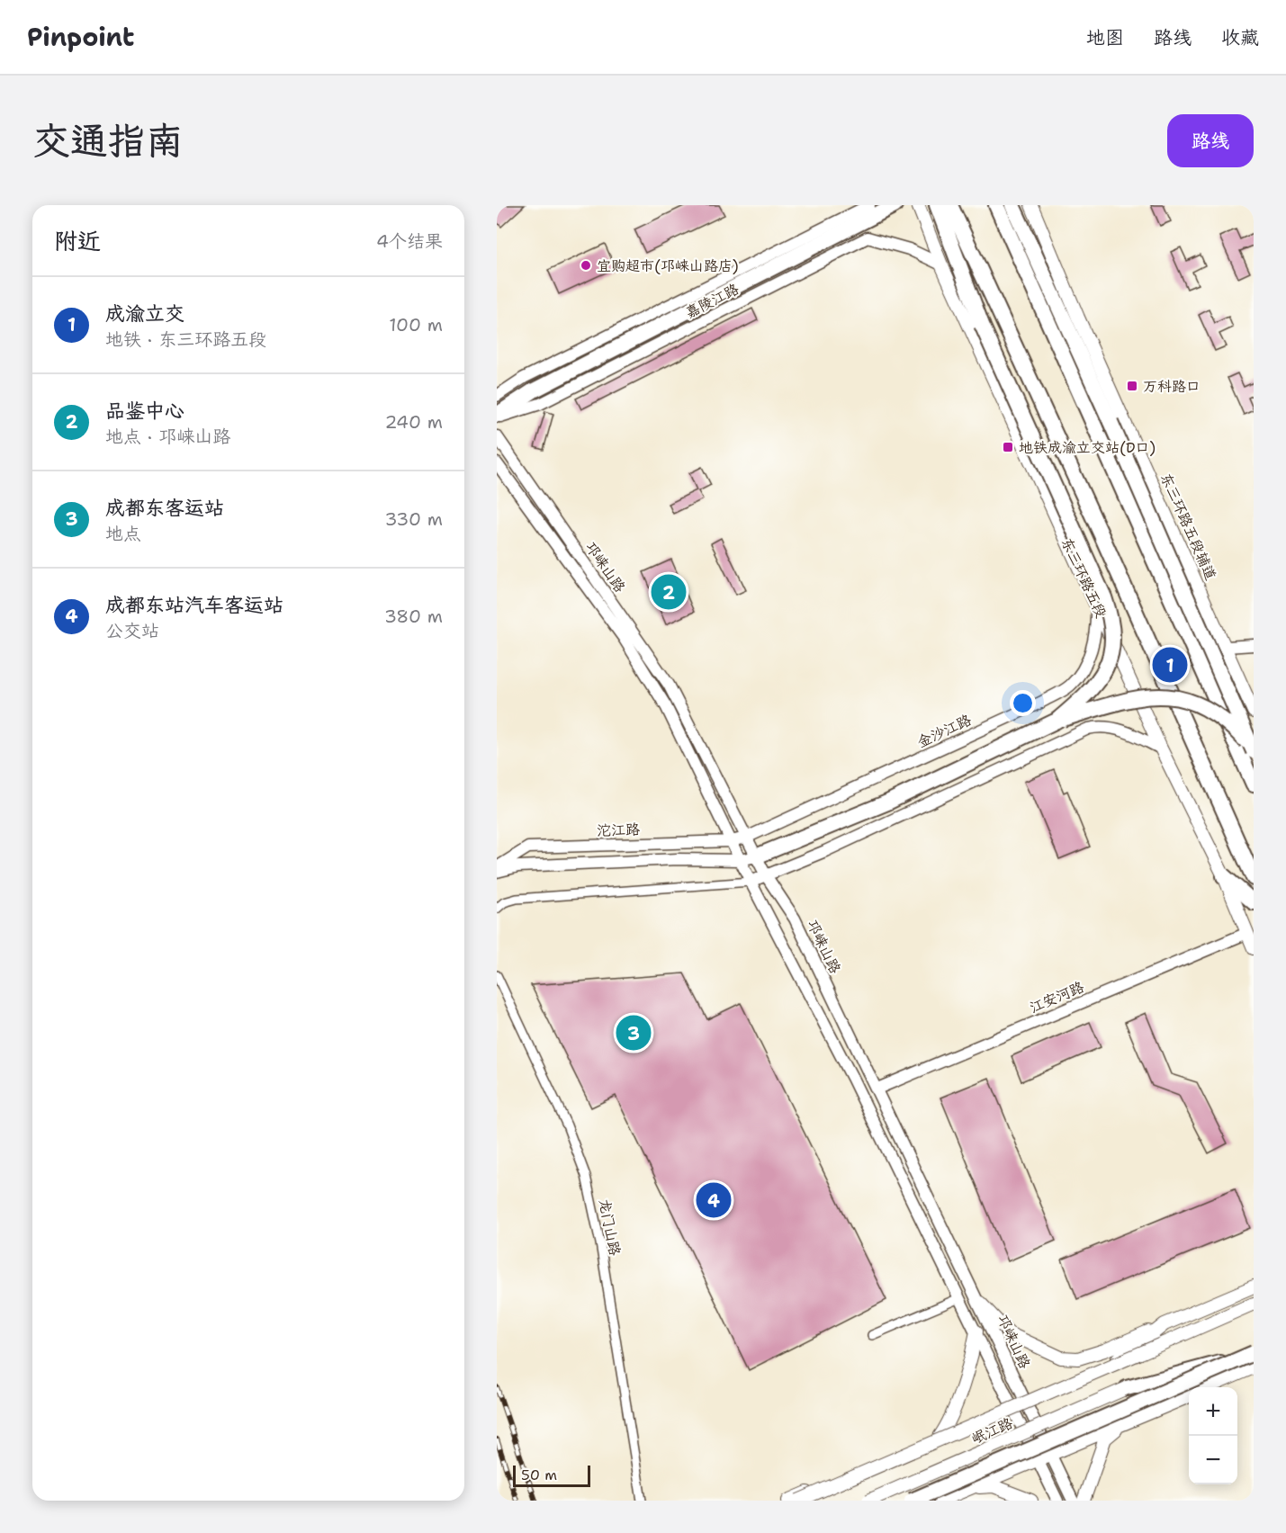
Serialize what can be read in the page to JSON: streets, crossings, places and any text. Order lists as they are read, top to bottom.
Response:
{
  "streets": {
    "main road": ["东三环路五段辅道", "东三环路五段", "岷江路"],
    "street": [
      "嘉陵江路",
      "邛崃山路",
      "金沙江路",
      "沱江路",
      "江安河路",
      "龙门山路"
    ]
  },
  "crossings": [
    ["嘉陵江路", "东三环路五段"],
    ["邛崃山路", "金沙江路"],
    ["邛崃山路", "沱江路"],
    ["邛崃山路", "江安河路"],
    ["东三环路五段", "金沙江路"],
    ["东三环路五段", "江安河路"],
    ["金沙江路", "沱江路"]
  ],
  "places": {
    "other": ["宜购超市(邛崃山路店)"],
    "transit": ["万科路口", "地铁成渝立交站(D口)"]
  },
  "scale_bar": "50 m",
  "page": {
    "header": "Pinpoint",
    "nav": ["地图", "路线", "收藏"],
    "buttons": "路线",
    "title": "交通指南",
    "heading": ["附近", "4个结果"],
    "list": [
      {
        "mark": "1",
        "name": "成渝立交",
        "note": "地铁 · 东三环路五段",
        "value": "100 m"
      },
      {
        "mark": "2",
        "name": "品鉴中心",
        "note": "地点 · 邛崃山路",
        "value": "240 m"
      },
      {
        "mark": "3",
        "name": "成都东客运站",
        "note": "地点",
        "value": "330 m"
      },
      {
        "mark": "4",
        "name": "成都东站汽车客运站",
        "note": "公交站",
        "value": "380 m"
      }
    ],
    "pins": [
      "2",
      "1",
      "3",
      "4"
    ],
    "map_buttons": ["+", "−"],
    "scale": "50 m"
  }
}
